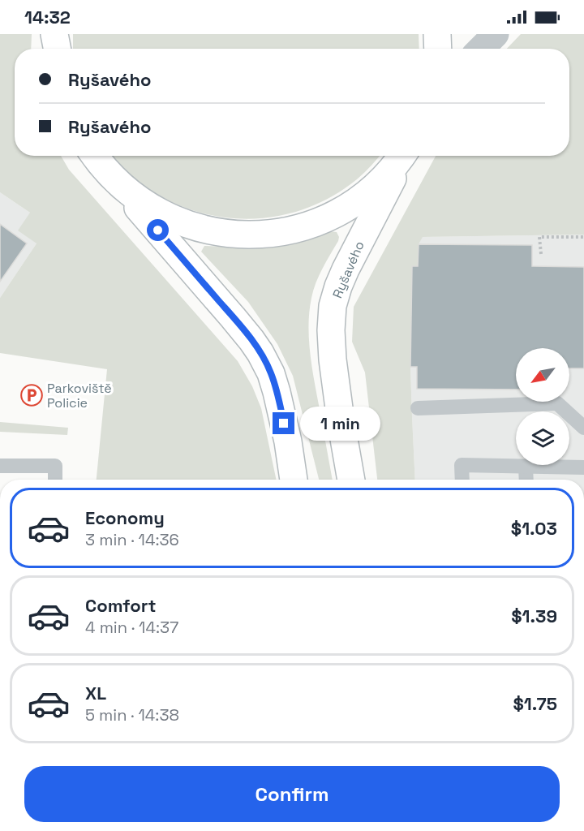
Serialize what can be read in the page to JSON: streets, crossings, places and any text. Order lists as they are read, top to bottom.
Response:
{
  "streets": {
    "main road": ["Ryšavého"]
  },
  "places": {
    "parking": ["Parkoviště Policie"]
  },
  "north": "bottom left",
  "page": {
    "status": "14:32",
    "banner": ["Ryšavého", "Ryšavého"],
    "bubble": "1 min",
    "list": [
      {
        "name": "Economy",
        "note": "3 min · 14:36",
        "value": "$1.03"
      },
      {
        "name": "Comfort",
        "note": "4 min · 14:37",
        "value": "$1.39"
      },
      {
        "name": "XL",
        "note": "5 min · 14:38",
        "value": "$1.75"
      }
    ],
    "buttons": "Confirm"
  }
}
